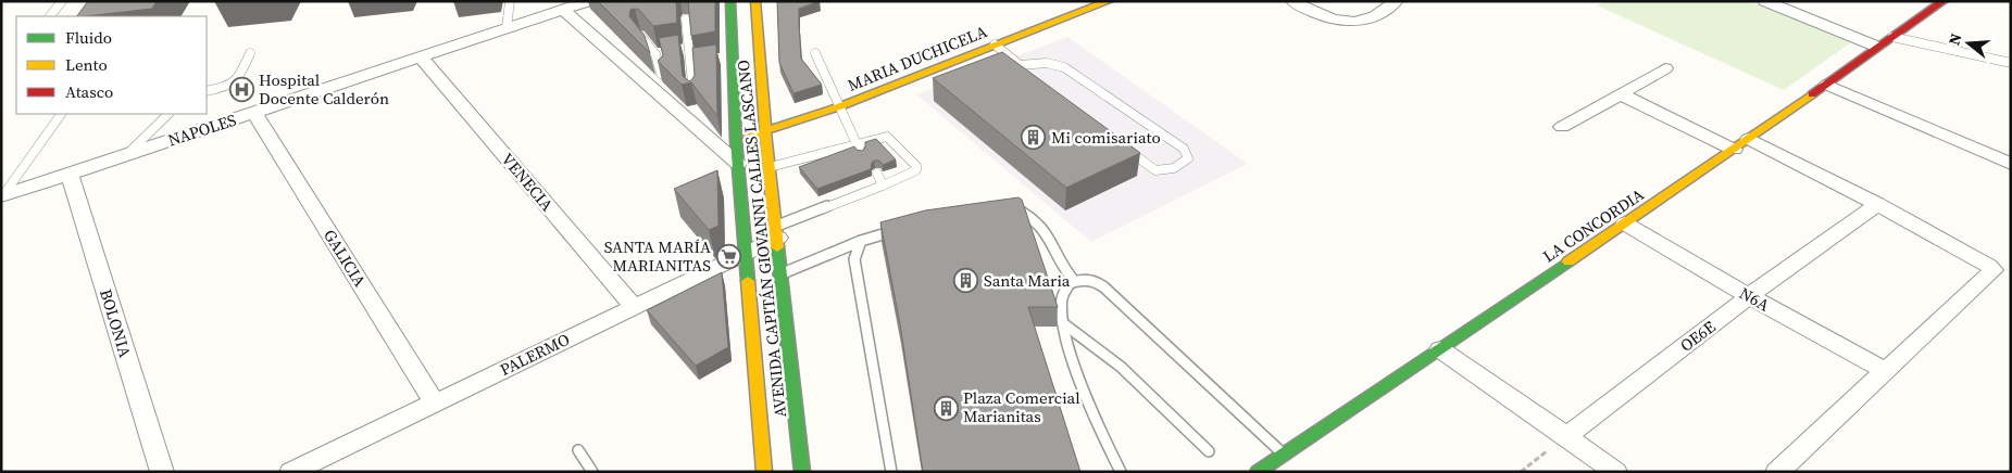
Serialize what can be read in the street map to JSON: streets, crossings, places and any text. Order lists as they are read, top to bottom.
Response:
{
  "streets": {
    "main road": ["MARIA DUCHICELA", "LA CONCORDIA", "AVENIDA CAPITÁN GIOVANNI CALLES LASCANO"],
    "street": [
      "NAPOLES",
      "VENECIA",
      "GALICIA",
      "N6A",
      "BOLONIA",
      "OE6E",
      "PALERMO"
    ]
  },
  "crossings": [
    ["MARIA DUCHICELA", "AVENIDA CAPITÁN GIOVANNI CALLES LASCANO"],
    ["NAPOLES", "VENECIA"],
    ["NAPOLES", "GALICIA"],
    ["NAPOLES", "BOLONIA"],
    ["VENECIA", "PALERMO"],
    ["LA CONCORDIA", "N6A"],
    ["AVENIDA CAPITÁN GIOVANNI CALLES LASCANO", "PALERMO"],
    ["GALICIA", "PALERMO"],
    ["N6A", "OE6E"]
  ],
  "places": {
    "hospital": ["Hospital Docente Calderón"],
    "building": ["Mi comisariato", "Santa Maria", "Plaza Comercial Marianitas"],
    "supermarket": ["SANTA MARÍA MARIANITAS"]
  },
  "legend": ["Fluido", "Lento", "Atasco"],
  "north": "left"
}
